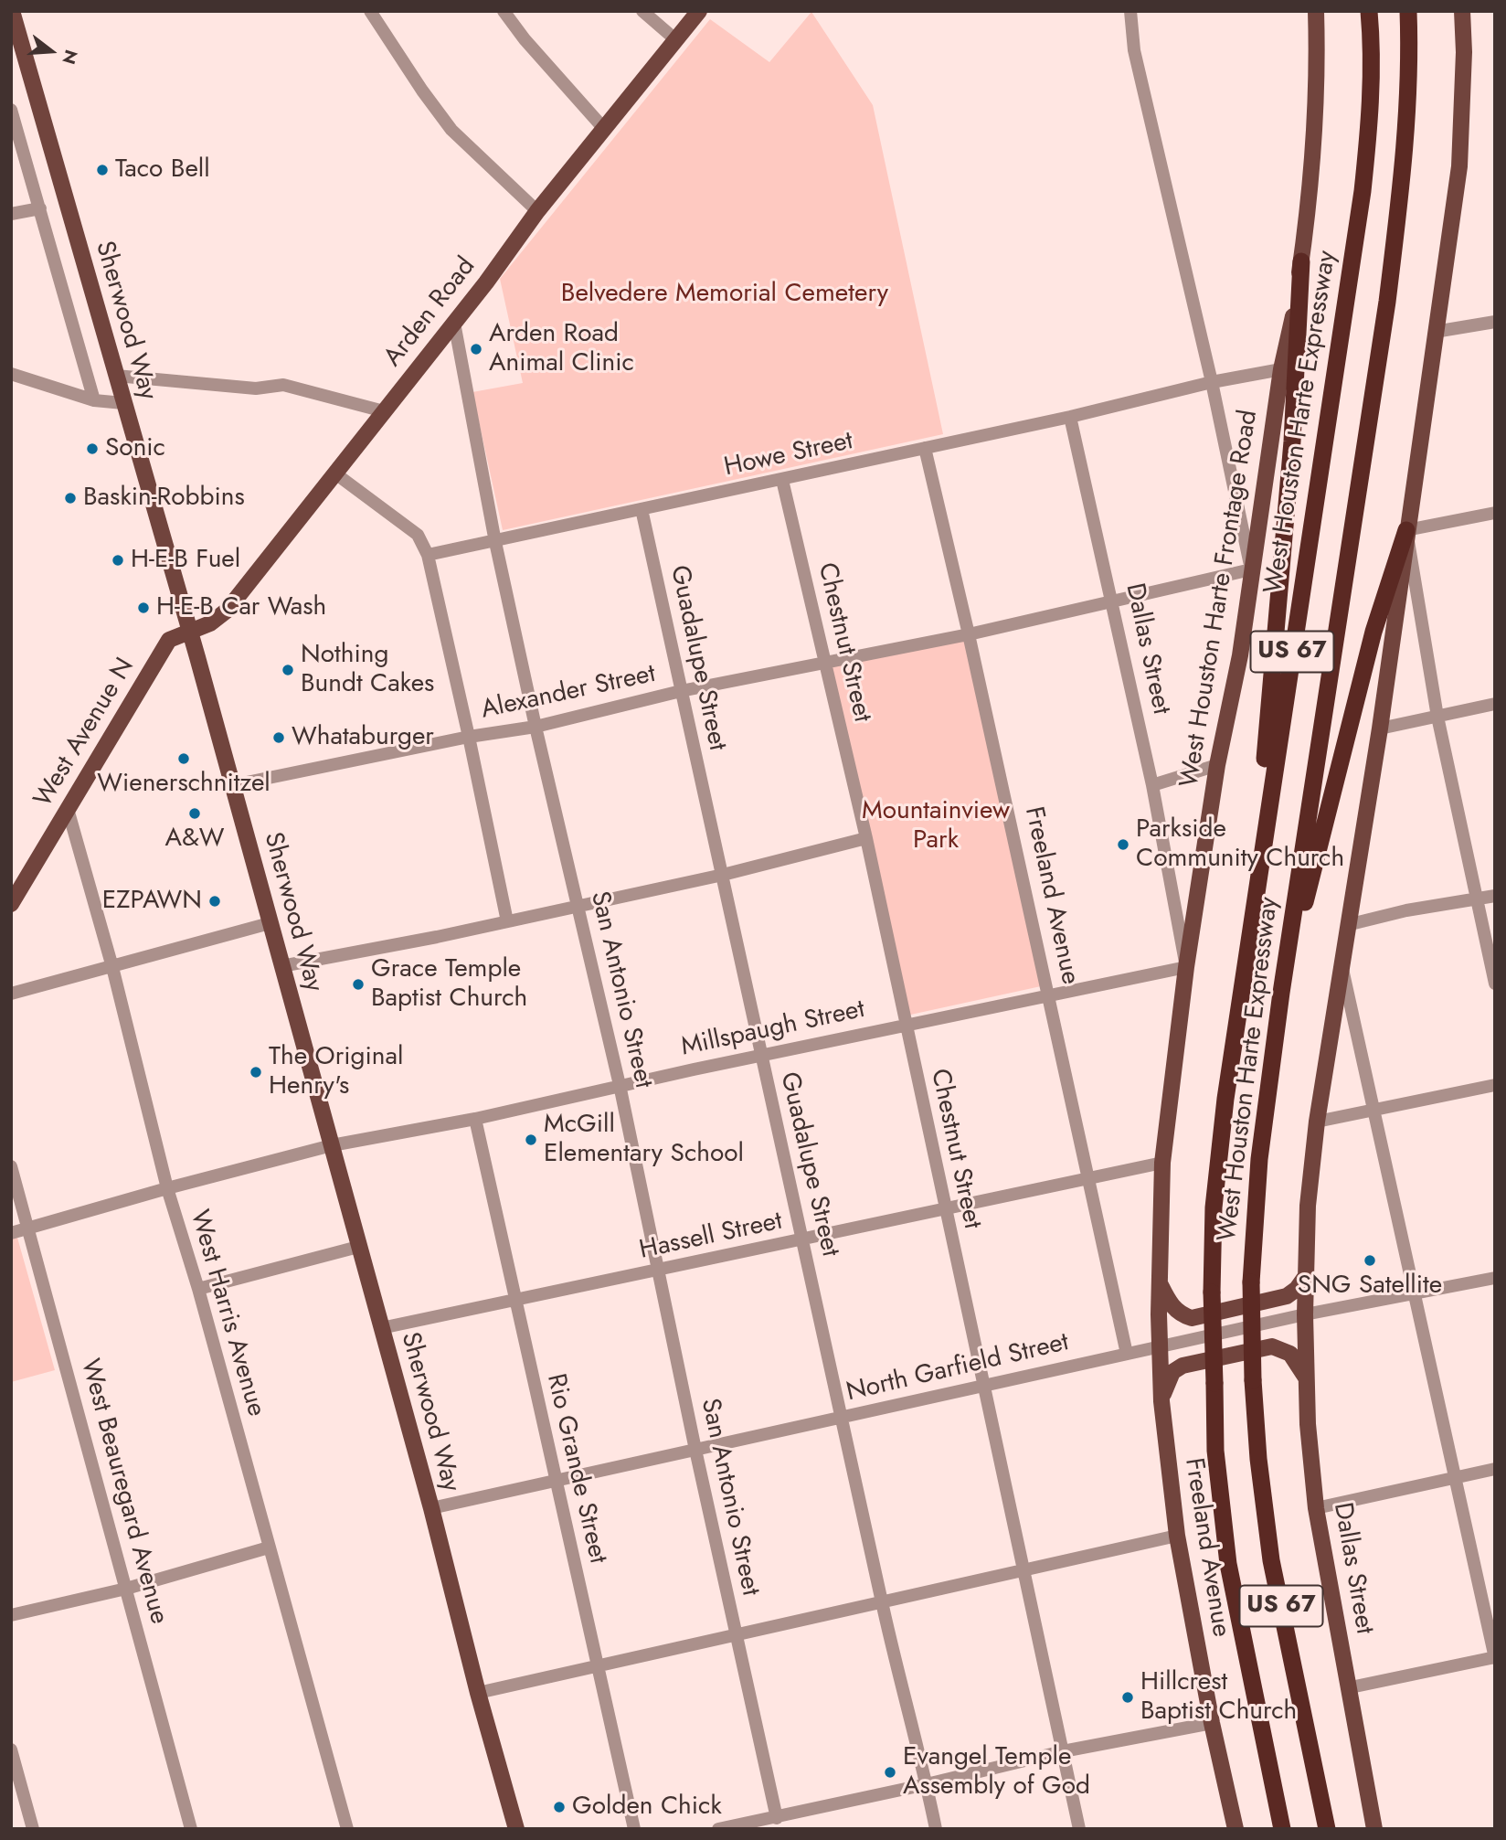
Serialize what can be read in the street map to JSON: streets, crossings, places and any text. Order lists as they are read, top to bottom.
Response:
{
  "streets": {
    "highway": ["West Houston Harte Expressway", "US 67"],
    "main road": [
      "Arden Road",
      "Sherwood Way",
      "West Houston Harte Frontage Road",
      "Dallas Street",
      "West Avenue N",
      "Freeland Avenue"
    ],
    "street": [
      "Howe Street",
      "Chestnut Street",
      "Guadalupe Street",
      "Alexander Street",
      "San Antonio Street",
      "Millspaugh Street",
      "Hassell Street",
      "West Harris Avenue",
      "North Garfield Street",
      "Rio Grande Street",
      "West Beauregard Avenue"
    ]
  },
  "crossings": [
    ["Arden Road", "Sherwood Way"],
    ["Arden Road", "West Avenue N"],
    ["Arden Road", "San Antonio Street"],
    ["Sherwood Way", "Alexander Street"],
    ["Sherwood Way", "West Avenue N"],
    ["Sherwood Way", "Millspaugh Street"],
    ["Sherwood Way", "Hassell Street"],
    ["Sherwood Way", "North Garfield Street"],
    ["Howe Street", "West Houston Harte Frontage Road"],
    ["Howe Street", "Chestnut Street"],
    ["Howe Street", "Dallas Street"],
    ["Howe Street", "Guadalupe Street"],
    ["Howe Street", "Freeland Avenue"],
    ["Howe Street", "San Antonio Street"],
    ["West Houston Harte Frontage Road", "Dallas Street"],
    ["West Houston Harte Frontage Road", "Alexander Street"],
    ["West Houston Harte Frontage Road", "Freeland Avenue"],
    ["West Houston Harte Frontage Road", "Millspaugh Street"],
    ["West Houston Harte Frontage Road", "Hassell Street"],
    ["West Houston Harte Frontage Road", "North Garfield Street"],
    ["Chestnut Street", "Alexander Street"],
    ["Chestnut Street", "Millspaugh Street"],
    ["Chestnut Street", "Hassell Street"],
    ["Chestnut Street", "North Garfield Street"],
    ["Dallas Street", "Alexander Street"],
    ["Dallas Street", "Millspaugh Street"],
    ["Dallas Street", "North Garfield Street"],
    ["Guadalupe Street", "Alexander Street"],
    ["Guadalupe Street", "Millspaugh Street"],
    ["Guadalupe Street", "Hassell Street"],
    ["Guadalupe Street", "North Garfield Street"],
    ["Alexander Street", "Freeland Avenue"],
    ["Alexander Street", "San Antonio Street"],
    ["West Avenue N", "West Harris Avenue"],
    ["Freeland Avenue", "Millspaugh Street"],
    ["Freeland Avenue", "Hassell Street"],
    ["Freeland Avenue", "North Garfield Street"],
    ["San Antonio Street", "Millspaugh Street"],
    ["San Antonio Street", "Hassell Street"],
    ["San Antonio Street", "North Garfield Street"],
    ["Millspaugh Street", "West Harris Avenue"],
    ["Millspaugh Street", "Rio Grande Street"],
    ["Millspaugh Street", "West Beauregard Avenue"],
    ["Hassell Street", "Rio Grande Street"],
    ["North Garfield Street", "Rio Grande Street"]
  ],
  "parks": ["Belvedere Memorial Cemetery", "Mountainview Park"],
  "places": [
    "Taco Bell",
    "Arden Road Animal Clinic",
    "Sonic",
    "Baskin-Robbins",
    "H-E-B Fuel",
    "H-E-B Car Wash",
    "Nothing Bundt Cakes",
    "Whataburger",
    "Wienerschnitzel",
    "A&W",
    "Parkside Community Church",
    "EZPAWN",
    "Grace Temple Baptist Church",
    "The Original Henry's",
    "McGill Elementary School",
    "SNG Satellite",
    "Hillcrest Baptist Church",
    "Evangel Temple Assembly of God",
    "Golden Chick"
  ],
  "north": "right"
}
